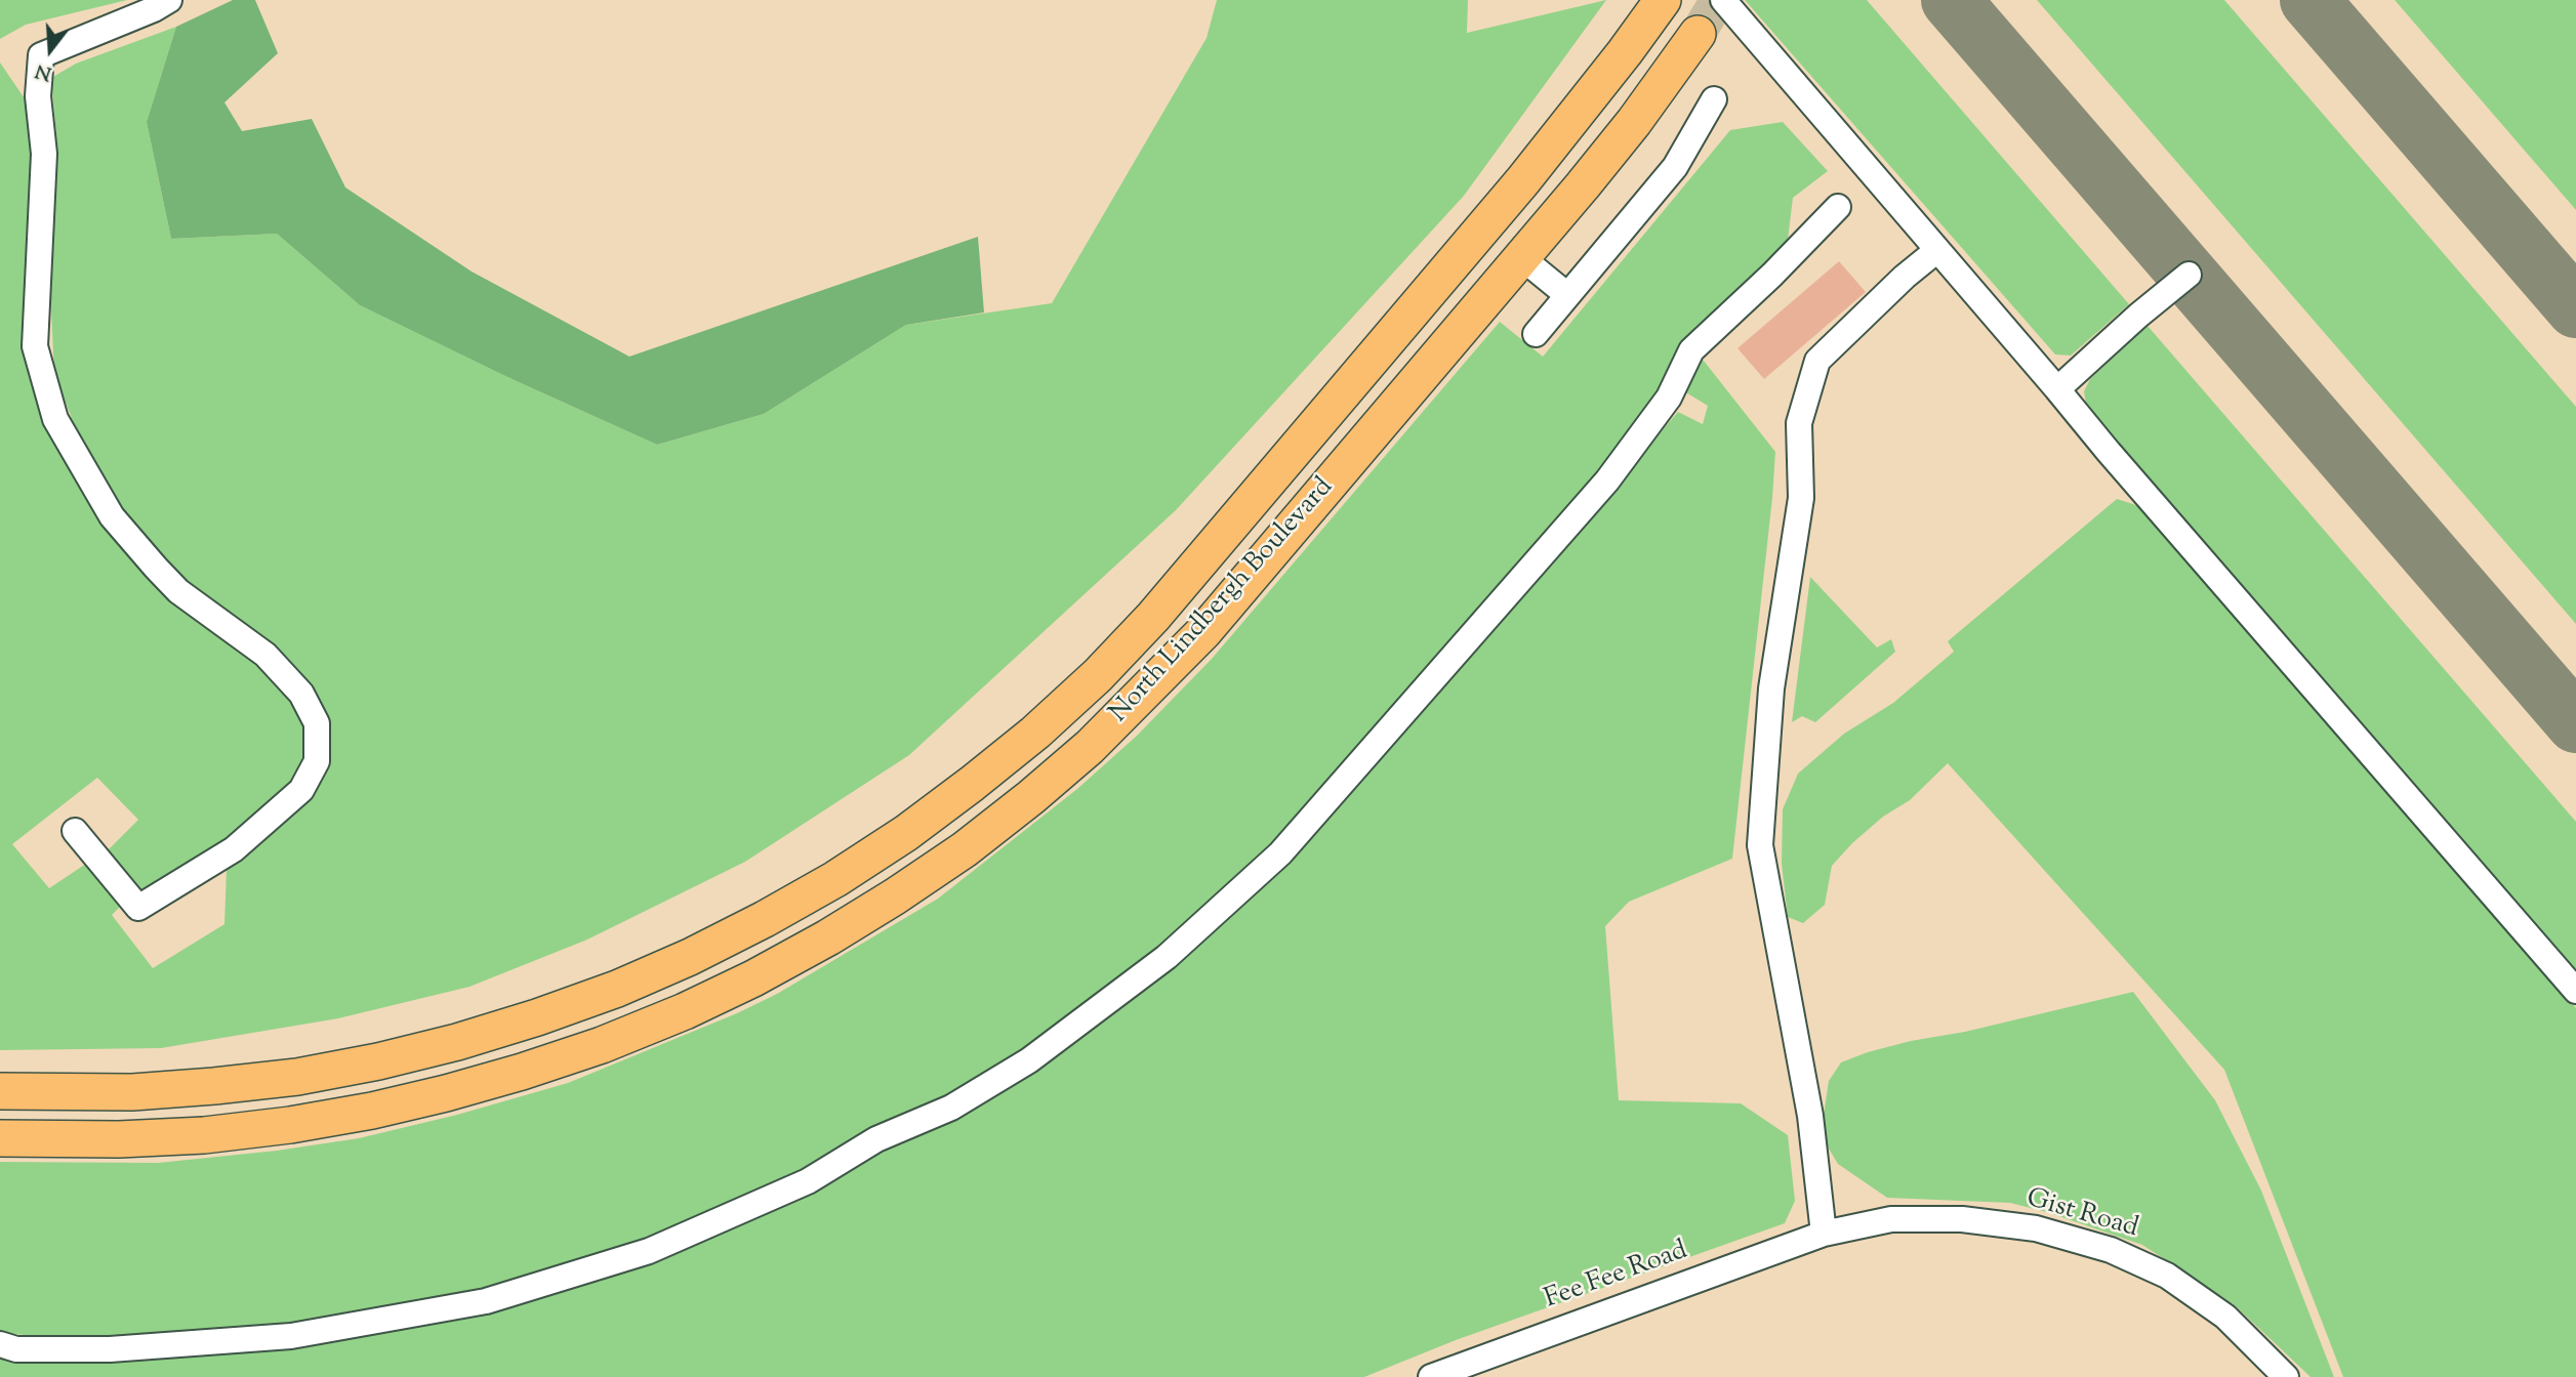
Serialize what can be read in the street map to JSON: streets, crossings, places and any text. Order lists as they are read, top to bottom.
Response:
{
  "streets": {
    "highway": ["North Lindbergh Boulevard"],
    "street": ["Gist Road", "Fee Fee Road"]
  },
  "crossings": [
    ["Gist Road", "Fee Fee Road"]
  ],
  "north": "bottom"
}
